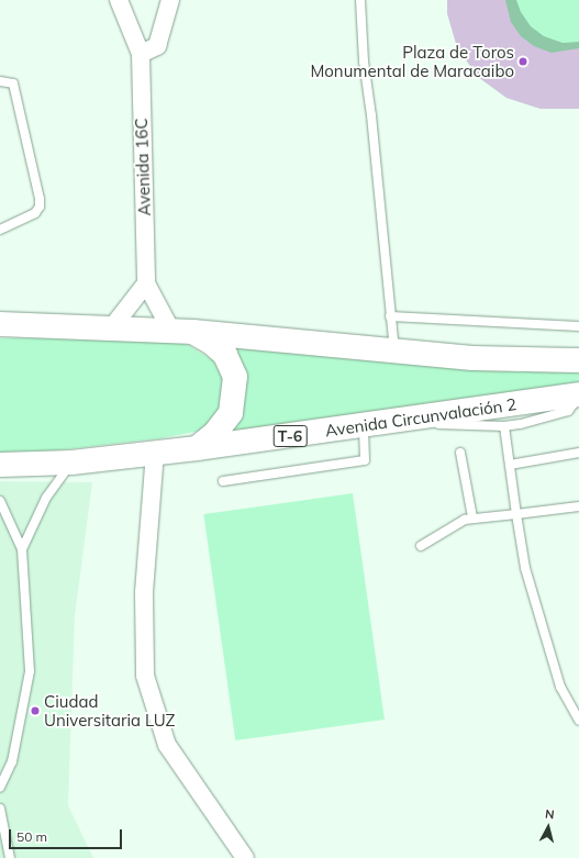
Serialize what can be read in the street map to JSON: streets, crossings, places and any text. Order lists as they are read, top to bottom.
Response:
{
  "streets": {
    "highway": ["Avenida Circunvalación 2", "T-6"],
    "street": ["Avenida 16C"]
  },
  "places": ["Plaza de Toros Monumental de Maracaibo", "Ciudad Universitaria LUZ"],
  "scale_bar": "50 m",
  "north": "top"
}
